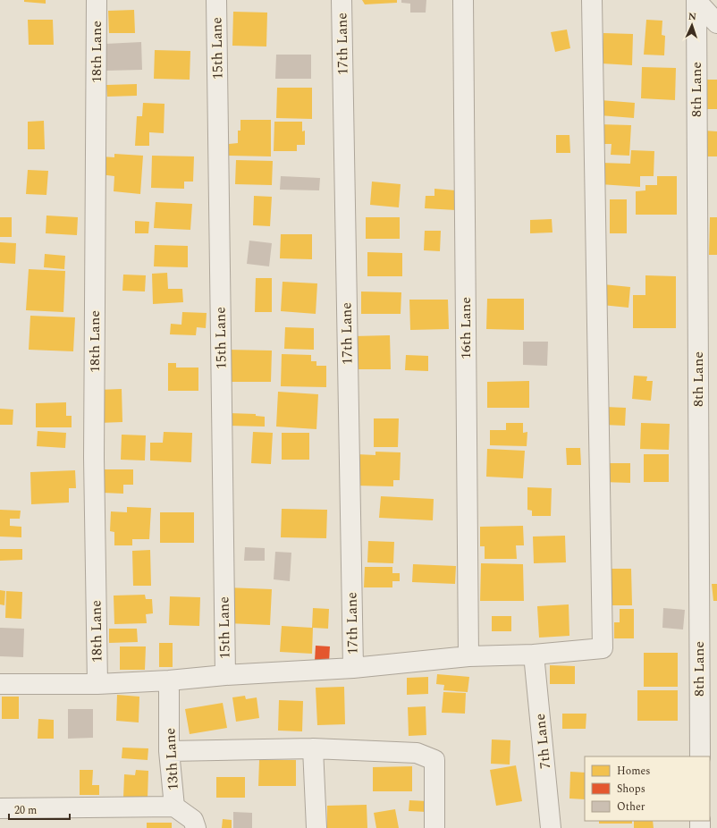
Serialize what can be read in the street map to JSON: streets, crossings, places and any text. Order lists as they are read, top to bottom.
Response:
{
  "streets": {
    "street": [
      "17th Lane",
      "15th Lane",
      "18th Lane",
      "8th Lane",
      "16th Lane",
      "7th Lane",
      "13th Lane"
    ]
  },
  "legend": ["Homes", "Shops", "Other"],
  "scale_bar": "20 m",
  "north": "top"
}
